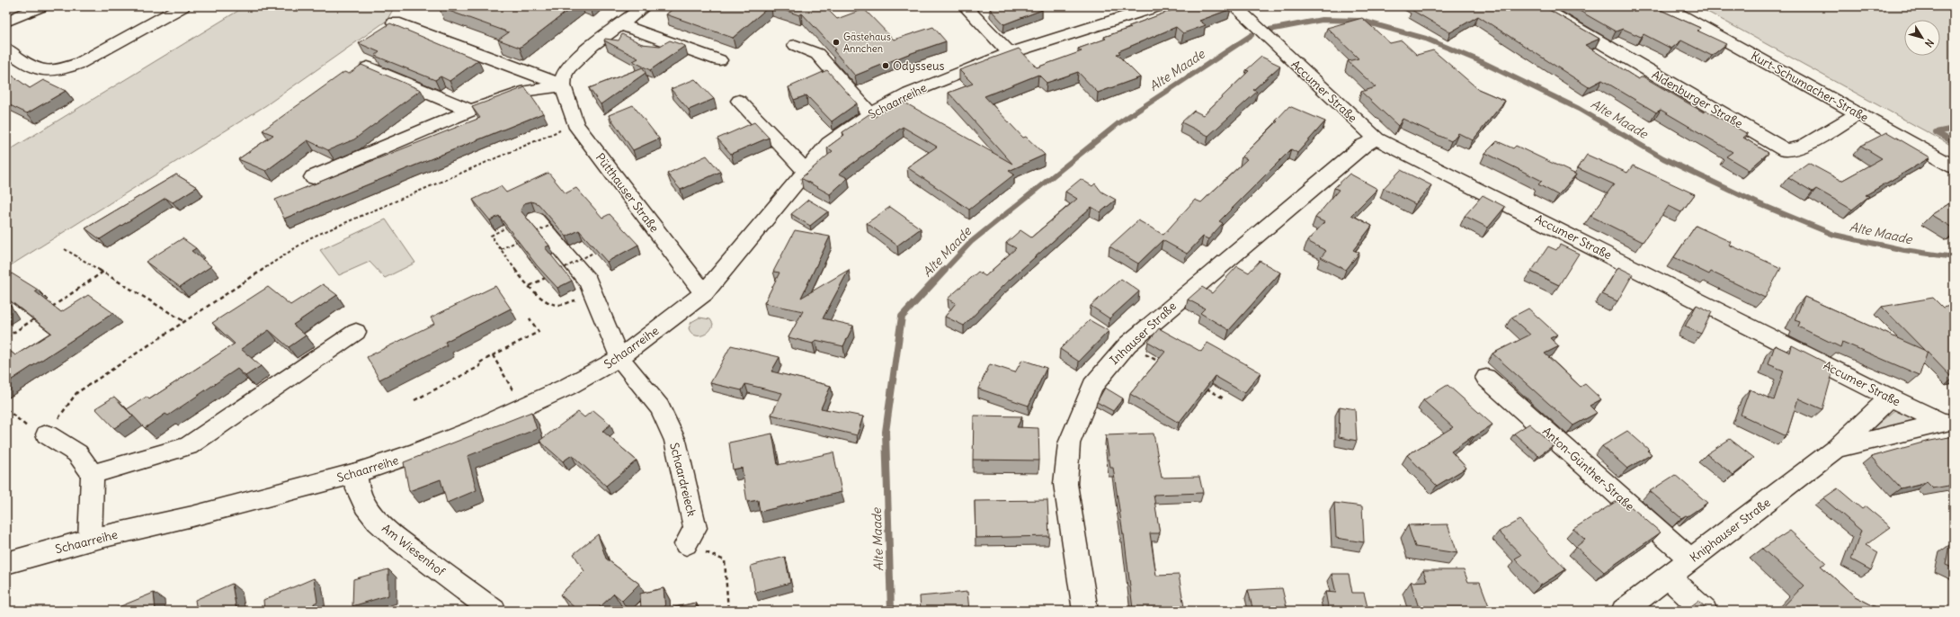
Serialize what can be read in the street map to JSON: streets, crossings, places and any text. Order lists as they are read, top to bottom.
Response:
{
  "streets": {
    "street": [
      "Kurt-Schumacher-Straße",
      "Accumer Straße",
      "Aldenburger Straße",
      "Schaarreihe",
      "Pütthauser Straße",
      "Inhauser Straße",
      "Anton-Günther-Straße",
      "Schaardreieck",
      "Kniphauser Straße",
      "Am Wiesenhof"
    ]
  },
  "crossings": [
    ["Kurt-Schumacher-Straße", "Aldenburger Straße"],
    ["Accumer Straße", "Inhauser Straße"],
    ["Accumer Straße", "Kniphauser Straße"],
    ["Schaarreihe", "Pütthauser Straße"],
    ["Schaarreihe", "Schaardreieck"],
    ["Schaarreihe", "Am Wiesenhof"],
    ["Anton-Günther-Straße", "Kniphauser Straße"]
  ],
  "water": ["Alte Maade"],
  "places": ["Gästehaus Annchen", "Odysseus"],
  "north": "bottom right"
}
